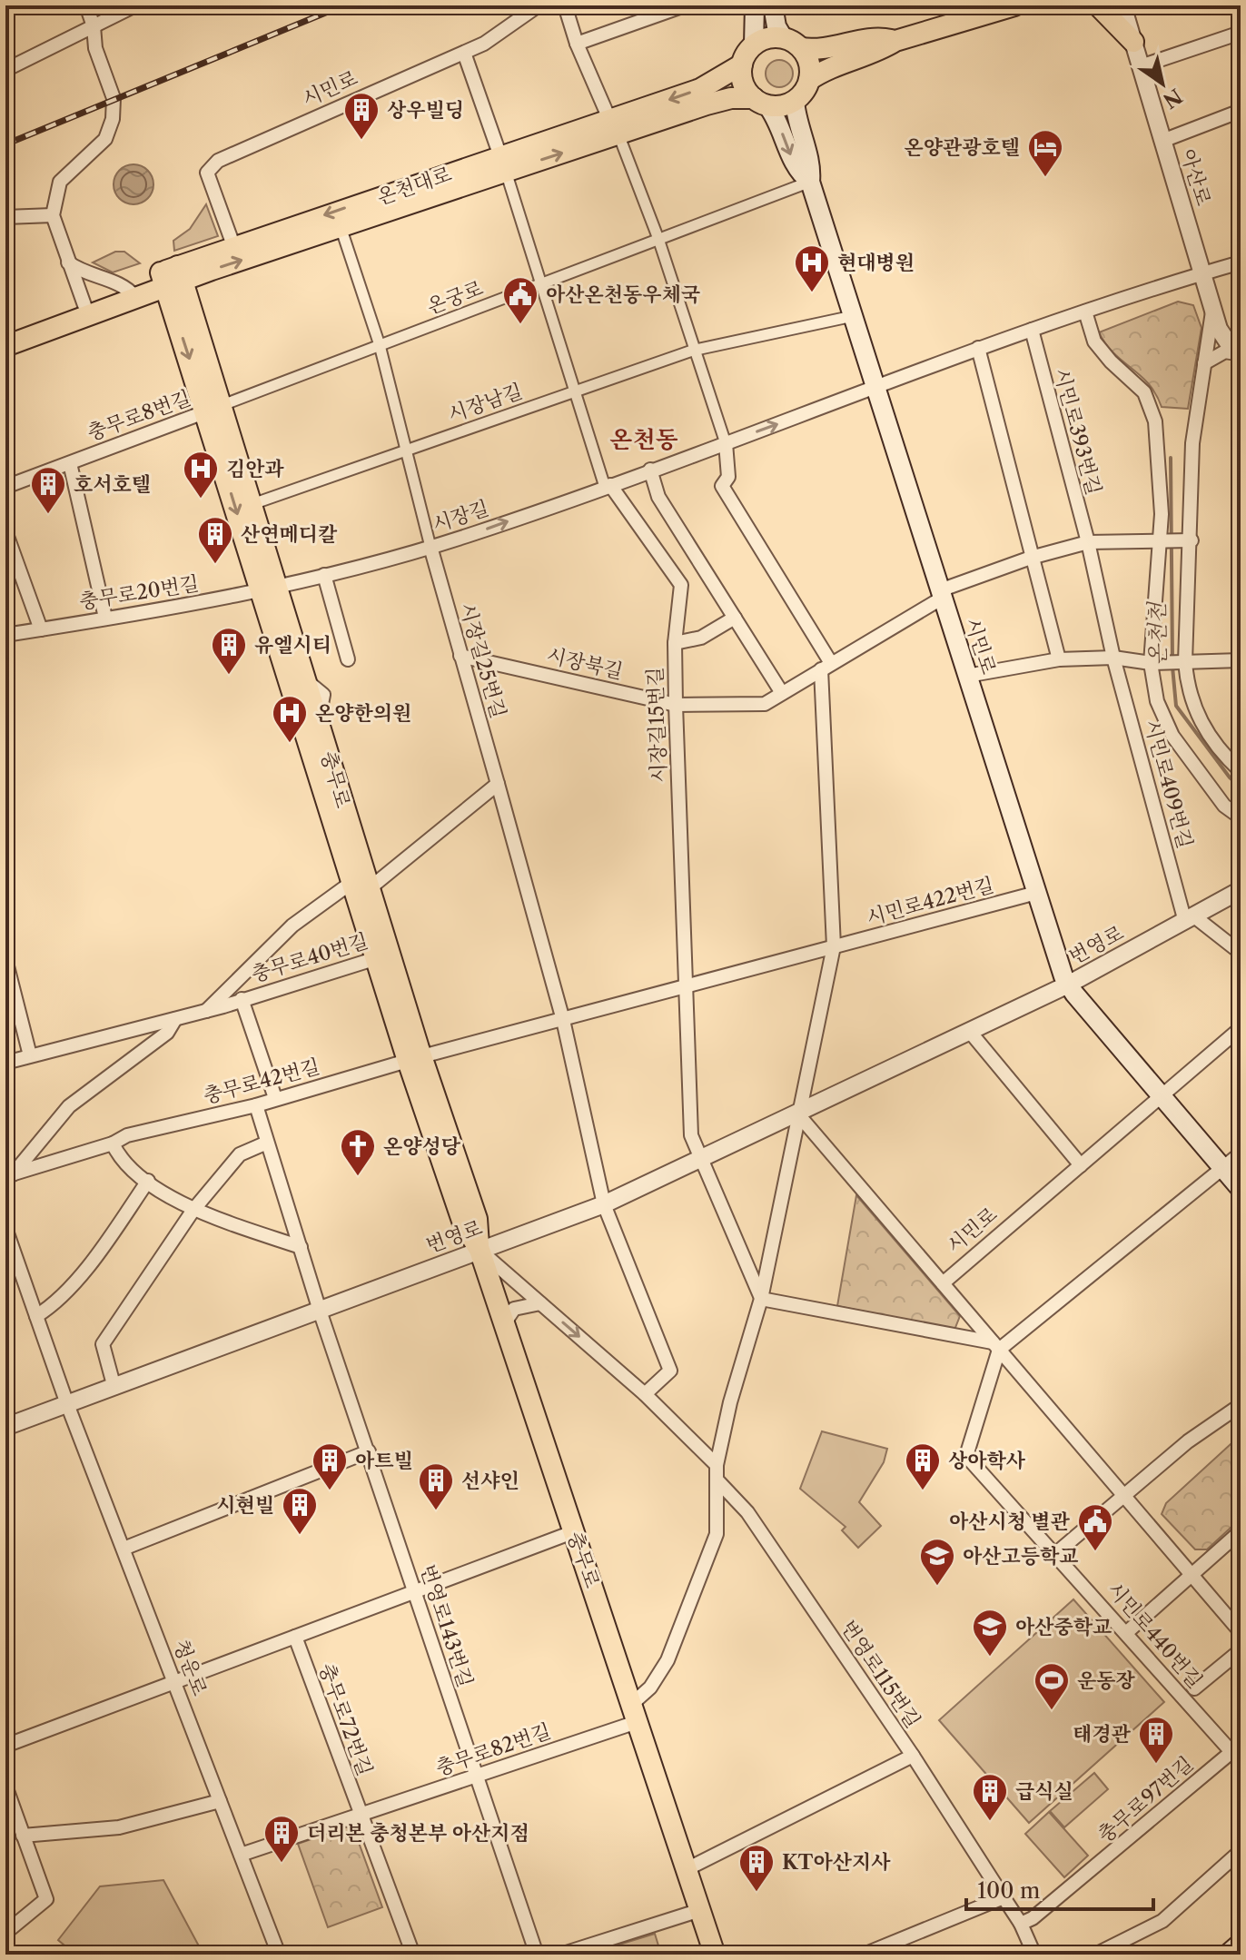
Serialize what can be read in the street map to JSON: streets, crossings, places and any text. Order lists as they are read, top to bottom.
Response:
{
  "streets": {
    "main road": ["시민로", "온천대로", "충무로"],
    "street": [
      "아산로",
      "온궁로",
      "시장남길",
      "충무로8번길",
      "시민로393번길",
      "시장길",
      "충무로20번길",
      "시장길25번길",
      "시장북길",
      "시장길15번길",
      "시민로409번길",
      "시민로422번길",
      "번영로",
      "충무로40번길",
      "충무로42번길",
      "번영로143번길",
      "시민로440번길",
      "청운로",
      "번영로115번길",
      "충무로72번길",
      "충무로82번길",
      "충무로97번길"
    ]
  },
  "crossings": [
    ["시민로", "온천대로"],
    ["시민로", "온궁로"],
    ["시민로", "시장남길"],
    ["시민로", "시장길"],
    ["시민로", "시장북길"],
    ["시민로", "시민로422번길"],
    ["시민로", "번영로"],
    ["온천대로", "충무로"],
    ["온궁로", "충무로8번길"],
    ["온궁로", "충무로"],
    ["시장남길", "충무로"],
    ["충무로8번길", "충무로20번길"],
    ["충무로8번길", "충무로"],
    ["시민로393번길", "시장북길"],
    ["시민로393번길", "시민로409번길"],
    ["시장길", "충무로20번길"],
    ["시장길", "시장길25번길"],
    ["시장길", "시장길15번길"],
    ["시장길", "충무로"],
    ["충무로20번길", "충무로"],
    ["시장길25번길", "시장북길"],
    ["시장길25번길", "시민로422번길"],
    ["시장북길", "시장길15번길"],
    ["시장길15번길", "시민로422번길"],
    ["충무로", "시민로422번길"],
    ["충무로", "번영로"],
    ["충무로", "충무로40번길"],
    ["충무로", "충무로42번길"],
    ["충무로", "번영로115번길"],
    ["충무로", "충무로82번길"],
    ["시민로409번길", "번영로"],
    ["시민로422번길", "충무로42번길"],
    ["번영로", "번영로143번길"],
    ["번영로", "청운로"],
    ["번영로", "번영로115번길"],
    ["충무로40번길", "충무로42번길"],
    ["번영로143번길", "충무로82번길"],
    ["시민로440번길", "충무로97번길"],
    ["청운로", "충무로82번길"],
    ["충무로72번길", "충무로82번길"]
  ],
  "one_way": ["시장길"],
  "districts": ["온천동"],
  "water": ["온천천"],
  "places": {
    "building": [
      "상우빌딩",
      "호서호텔",
      "산연메디칼",
      "유엘시티",
      "아트빌",
      "상아학사",
      "선샤인",
      "시현빌",
      "태경관",
      "급식실",
      "더리본 충청본부 아산지점",
      "KT아산지사"
    ],
    "hotel": ["온양관광호텔"],
    "hospital": ["현대병원", "김안과", "온양한의원"],
    "public building": ["아산온천동우체국", "아산시청 별관"],
    "church": ["온양성당"],
    "school or university": ["아산고등학교", "아산중학교"],
    "sports": ["운동장"]
  },
  "scale_bar": "100 m",
  "north": "bottom right"
}
